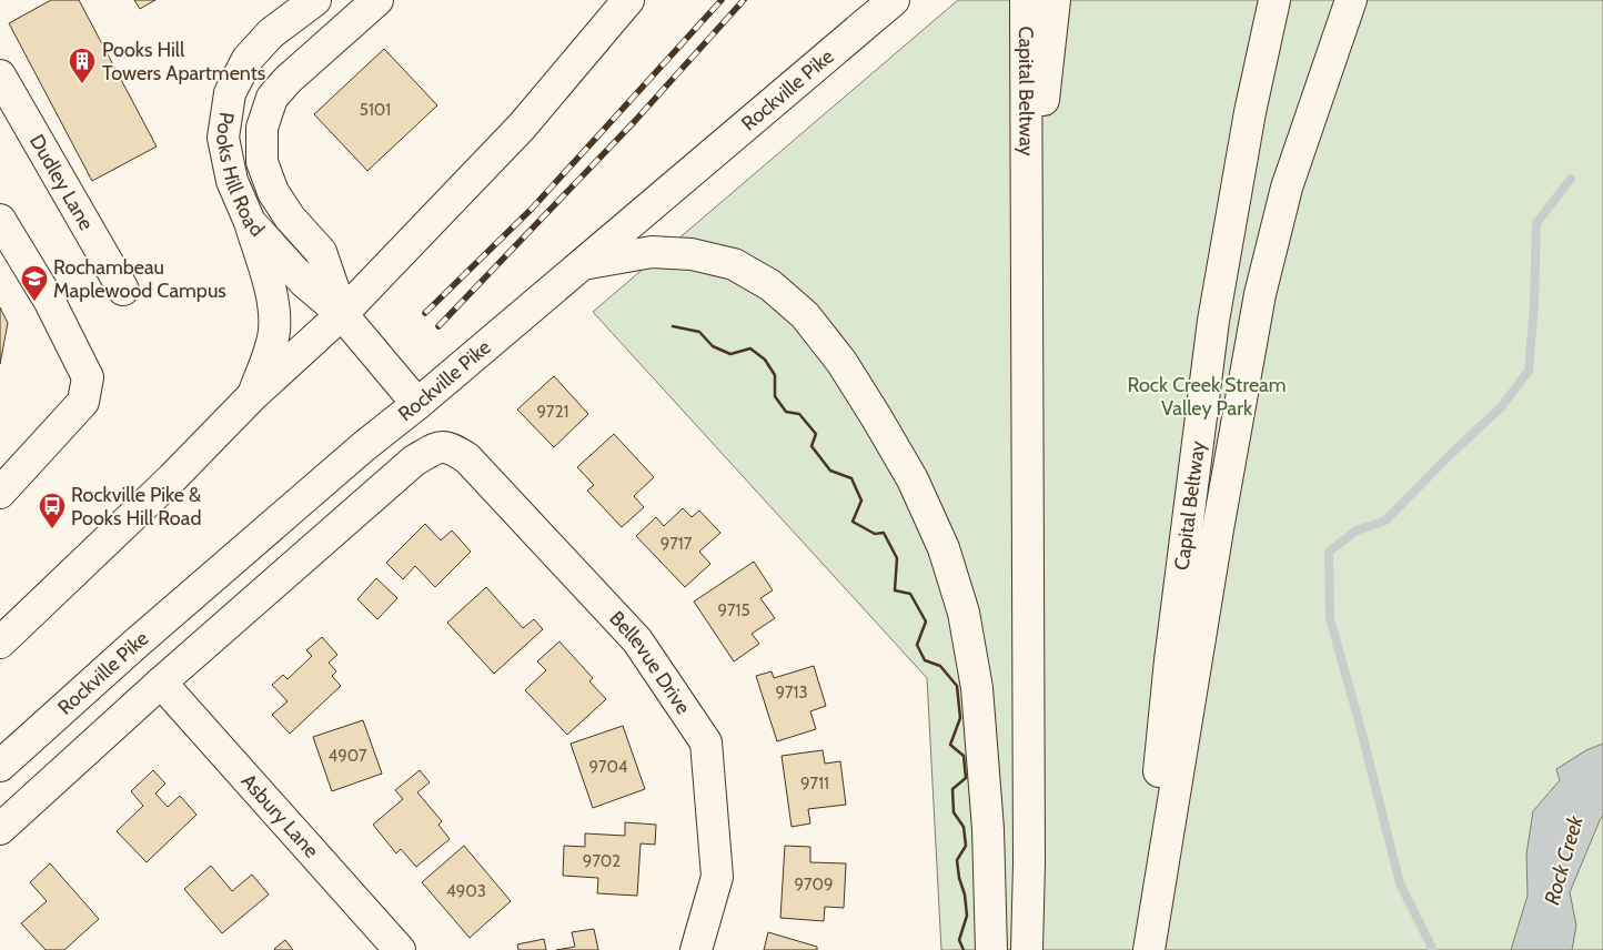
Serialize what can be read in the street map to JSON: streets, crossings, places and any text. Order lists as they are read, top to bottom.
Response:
{
  "streets": {
    "main road": [
      "Rockville Pike",
      "Capital Beltway",
      "Pooks Hill Road",
      "Dudley Lane",
      "Bellevue Drive",
      "Asbury Lane"
    ]
  },
  "crossings": [
    ["Rockville Pike", "Pooks Hill Road"],
    ["Bellevue Drive", "Asbury Lane"]
  ],
  "water": ["Rock Creek"],
  "parks": ["Rock Creek Stream Valley Park"],
  "places": {
    "building": ["Pooks Hill Towers Apartments"],
    "school or university": ["Rochambeau Maplewood Campus"],
    "bus stop": ["Rockville Pike & Pooks Hill Road"]
  },
  "house_numbers": [
    "5101",
    "9721",
    "9717",
    "9715",
    "9713",
    "4907",
    "9704",
    "9711",
    "9702",
    "9709",
    "4903"
  ]
}
